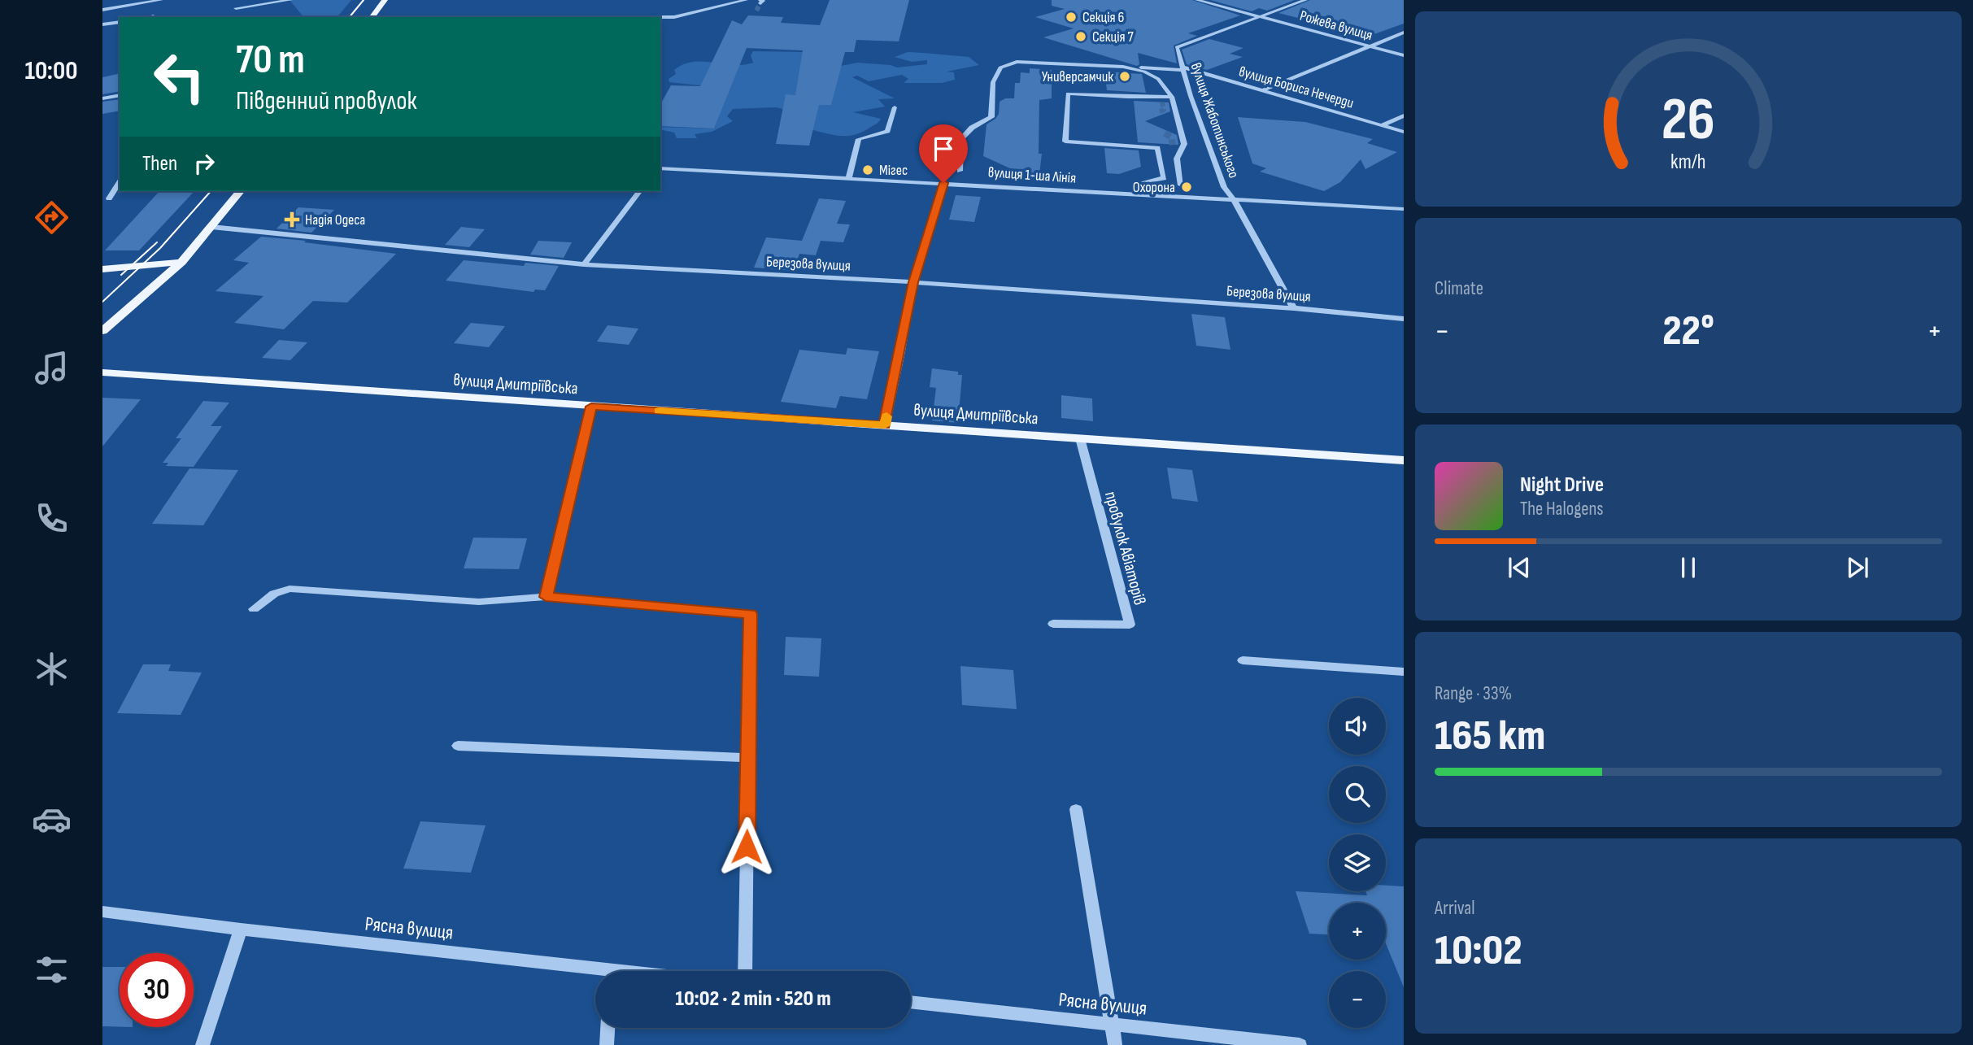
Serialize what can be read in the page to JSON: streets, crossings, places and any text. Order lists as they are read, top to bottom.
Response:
{
  "streets": {
    "main road": ["вулиця Дмитріївська"],
    "street": [
      "Рожева вулиця",
      "вулиця Бориса Нечерди",
      "вулиця Жаботинського",
      "вулиця 1-ша Лінія",
      "Березова вулиця",
      "провулок Авіаторів",
      "Рясна вулиця"
    ]
  },
  "crossings": [
    ["Рожева вулиця", "вулиця Жаботинського"],
    ["вулиця Бориса Нечерди", "вулиця Жаботинського"],
    ["вулиця Жаботинського", "вулиця 1-ша Лінія"],
    ["вулиця Дмитріївська", "провулок Авіаторів"]
  ],
  "places": {
    "other": [
      "Секція 6",
      "Секція 7",
      "Универсамчик",
      "Мігес",
      "Охорона"
    ],
    "health": ["Надія Одеса"]
  },
  "page": {
    "tabs": "10:00",
    "turn": ["70 m", "Південний провулок"],
    "then": "Then",
    "tile": [
      "Climate",
      ["Range · 33%", "165 km"],
      ["Arrival", "10:02"]
    ],
    "heat": ["−", "22°", "+"],
    "song": ["Night Drive", "The Halogens"],
    "map_buttons": ["+", "−"],
    "limit": "30",
    "trip": "10:02 · 2 min · 520 m",
    "gauge": ["26", "km/h"]
  }
}
